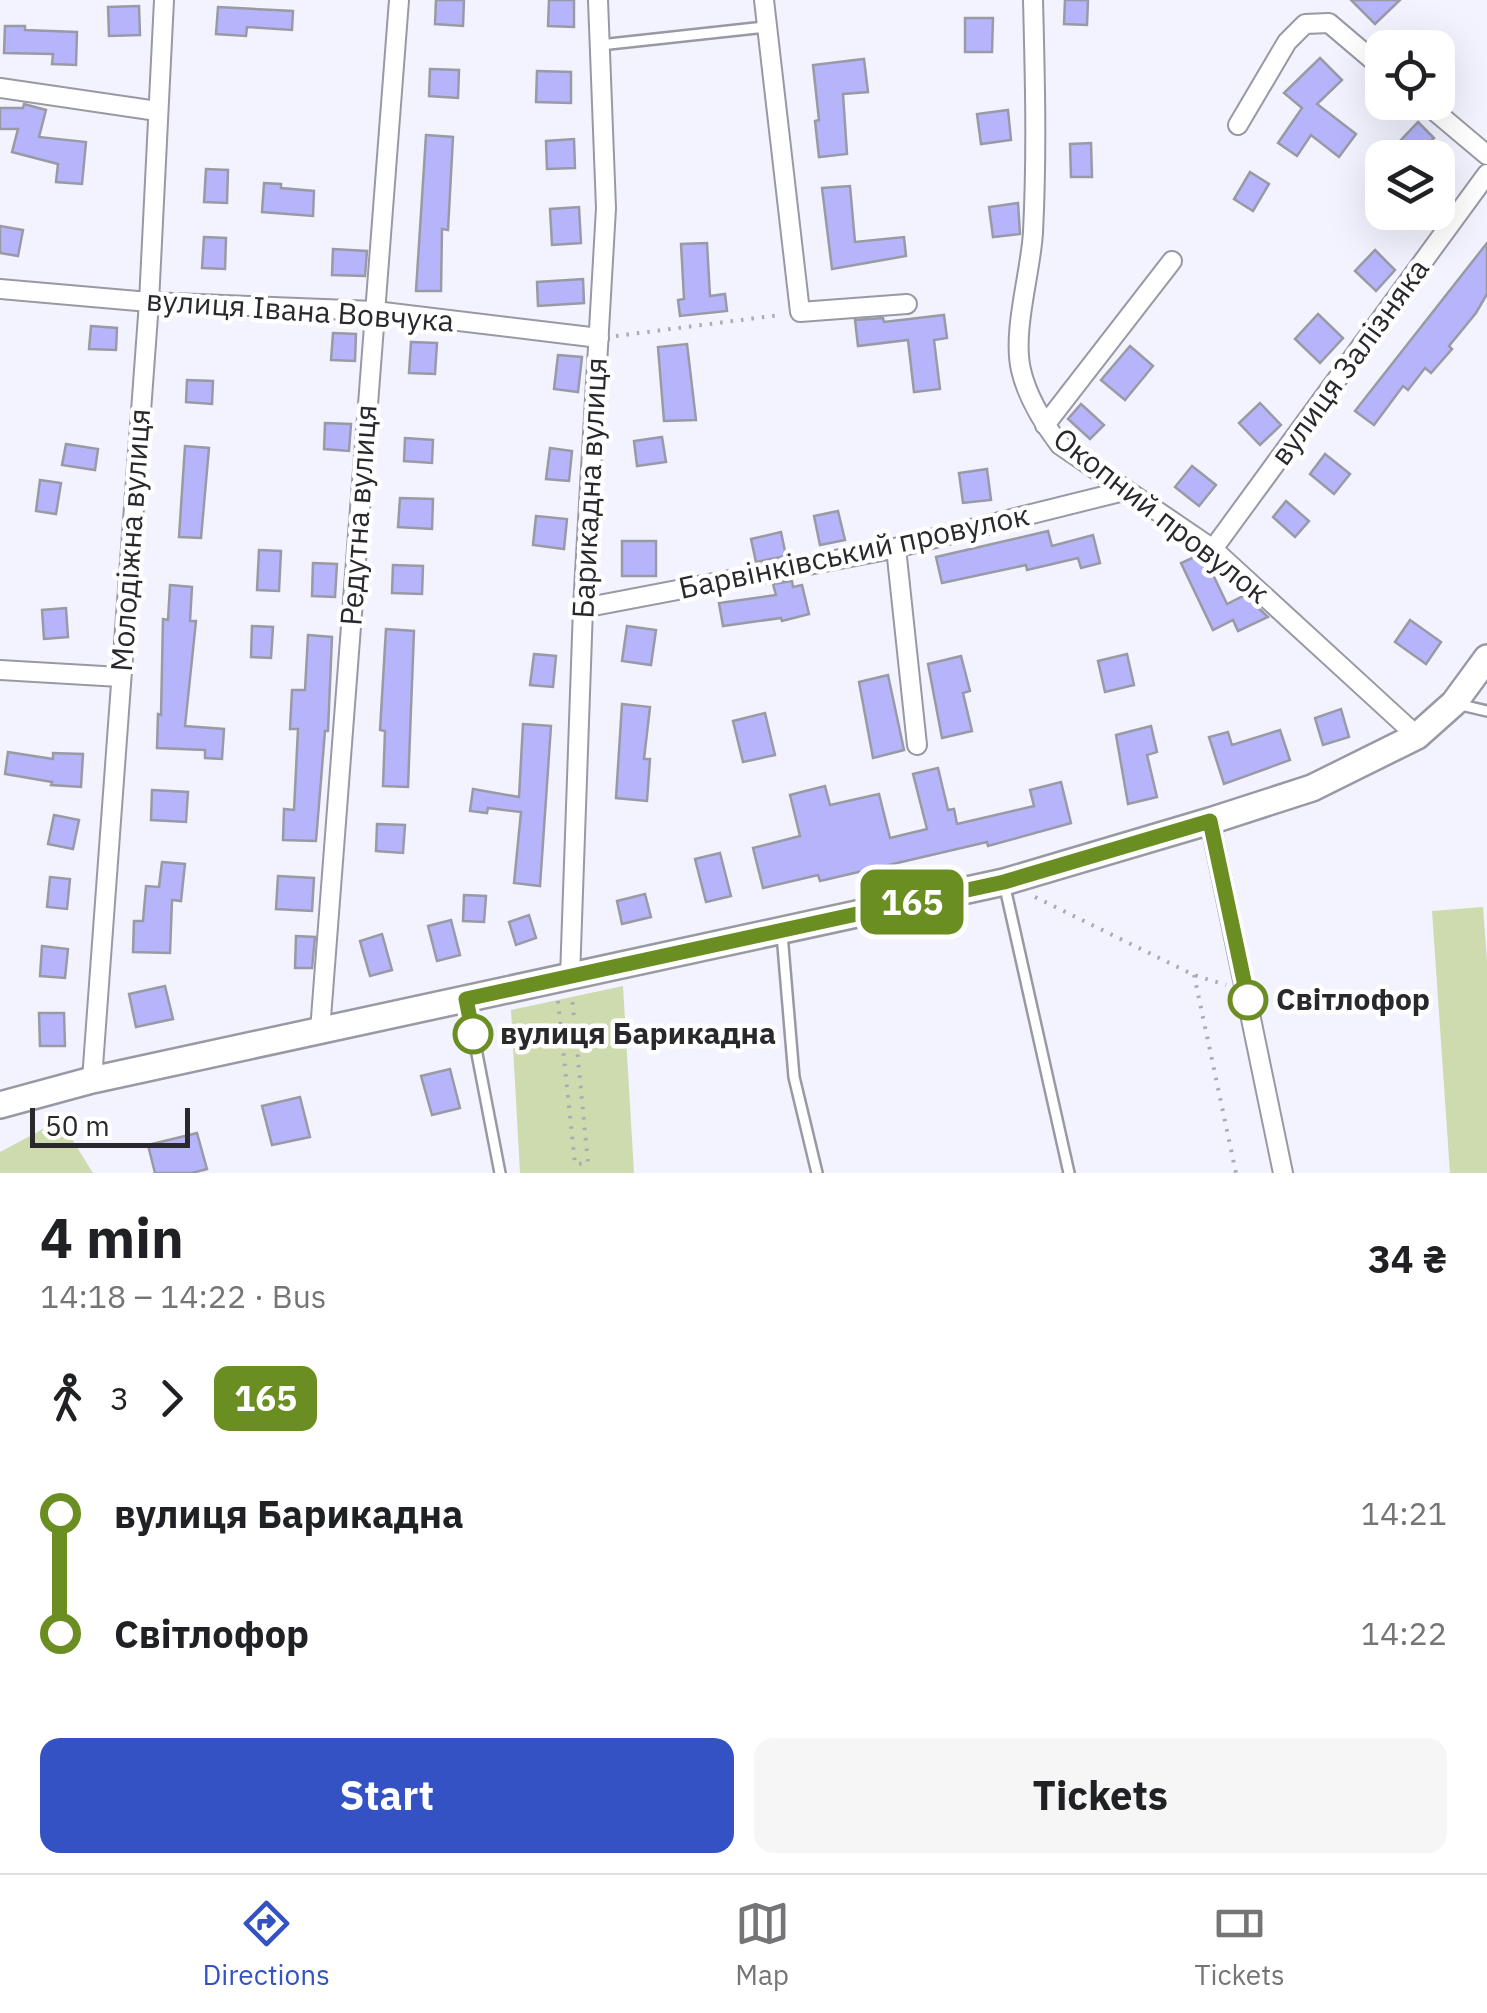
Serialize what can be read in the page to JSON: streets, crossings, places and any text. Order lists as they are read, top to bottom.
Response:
{
  "streets": {
    "street": [
      "вулиця Івана Вовчука",
      "вулиця Залізняка",
      "Барикадна вулиця",
      "Редутна вулиця",
      "Окопний провулок",
      "Молодіжна вулиця",
      "Барвінківський провулок"
    ]
  },
  "crossings": [
    ["вулиця Івана Вовчука", "Барикадна вулиця"],
    ["вулиця Івана Вовчука", "Редутна вулиця"],
    ["вулиця Івана Вовчука", "Молодіжна вулиця"],
    ["вулиця Залізняка", "Окопний провулок"],
    ["Барикадна вулиця", "Барвінківський провулок"],
    ["Окопний провулок", "Барвінківський провулок"]
  ],
  "places": ["Світлофор", "вулиця Барикадна"],
  "lines": ["bus line 165"],
  "scale_bar": "50 m",
  "page": {
    "on_map": "165",
    "scale": "50 m",
    "heading": ["4 min", "14:18 – 14:22 · Bus", "34 ₴"],
    "legs": ["3", "165"],
    "list": [
      {
        "name": "вулиця Барикадна",
        "value": "14:21"
      },
      {
        "name": "Світлофор",
        "value": "14:22"
      }
    ],
    "buttons": ["Start", "Tickets"],
    "tabs": ["Directions", "Map", "Tickets"]
  }
}
